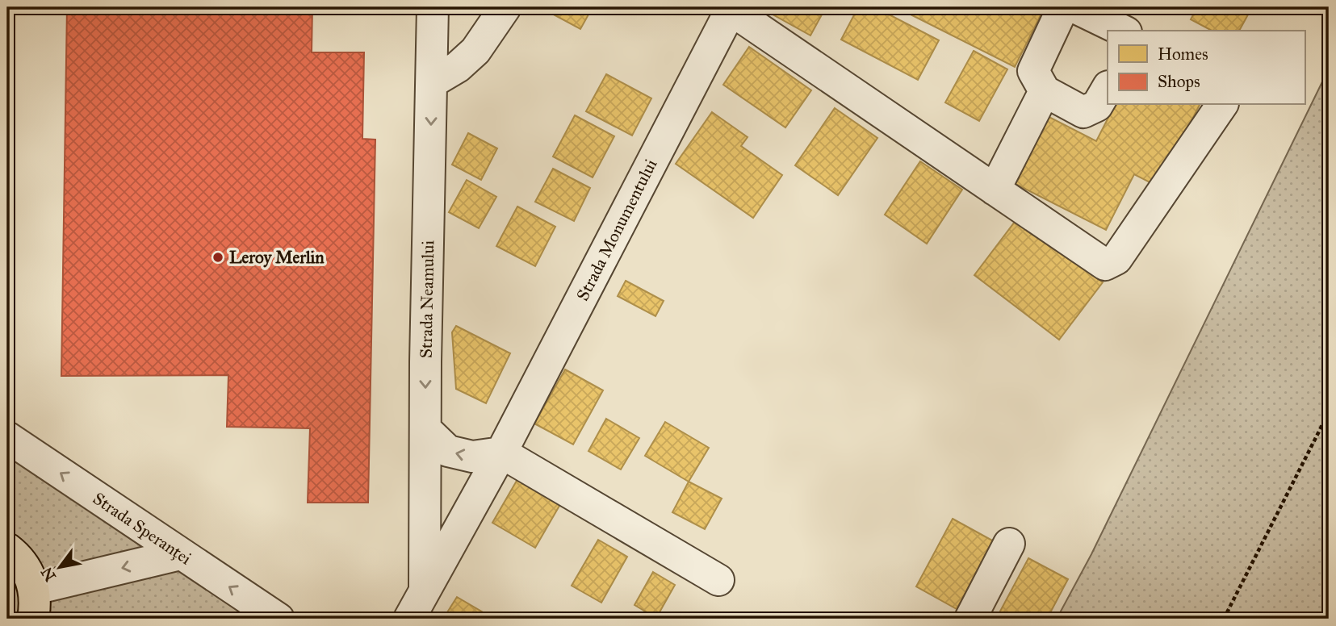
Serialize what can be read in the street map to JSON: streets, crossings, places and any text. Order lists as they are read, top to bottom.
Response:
{
  "streets": {
    "street": ["Strada Monumentului", "Strada Neamului", "Strada Speranței"]
  },
  "crossings": [
    ["Strada Monumentului", "Strada Neamului"]
  ],
  "one_way": ["Strada Neamului", "Strada Speranței"],
  "places": ["Leroy Merlin"],
  "legend": ["Homes", "Shops"],
  "north": "bottom left"
}
